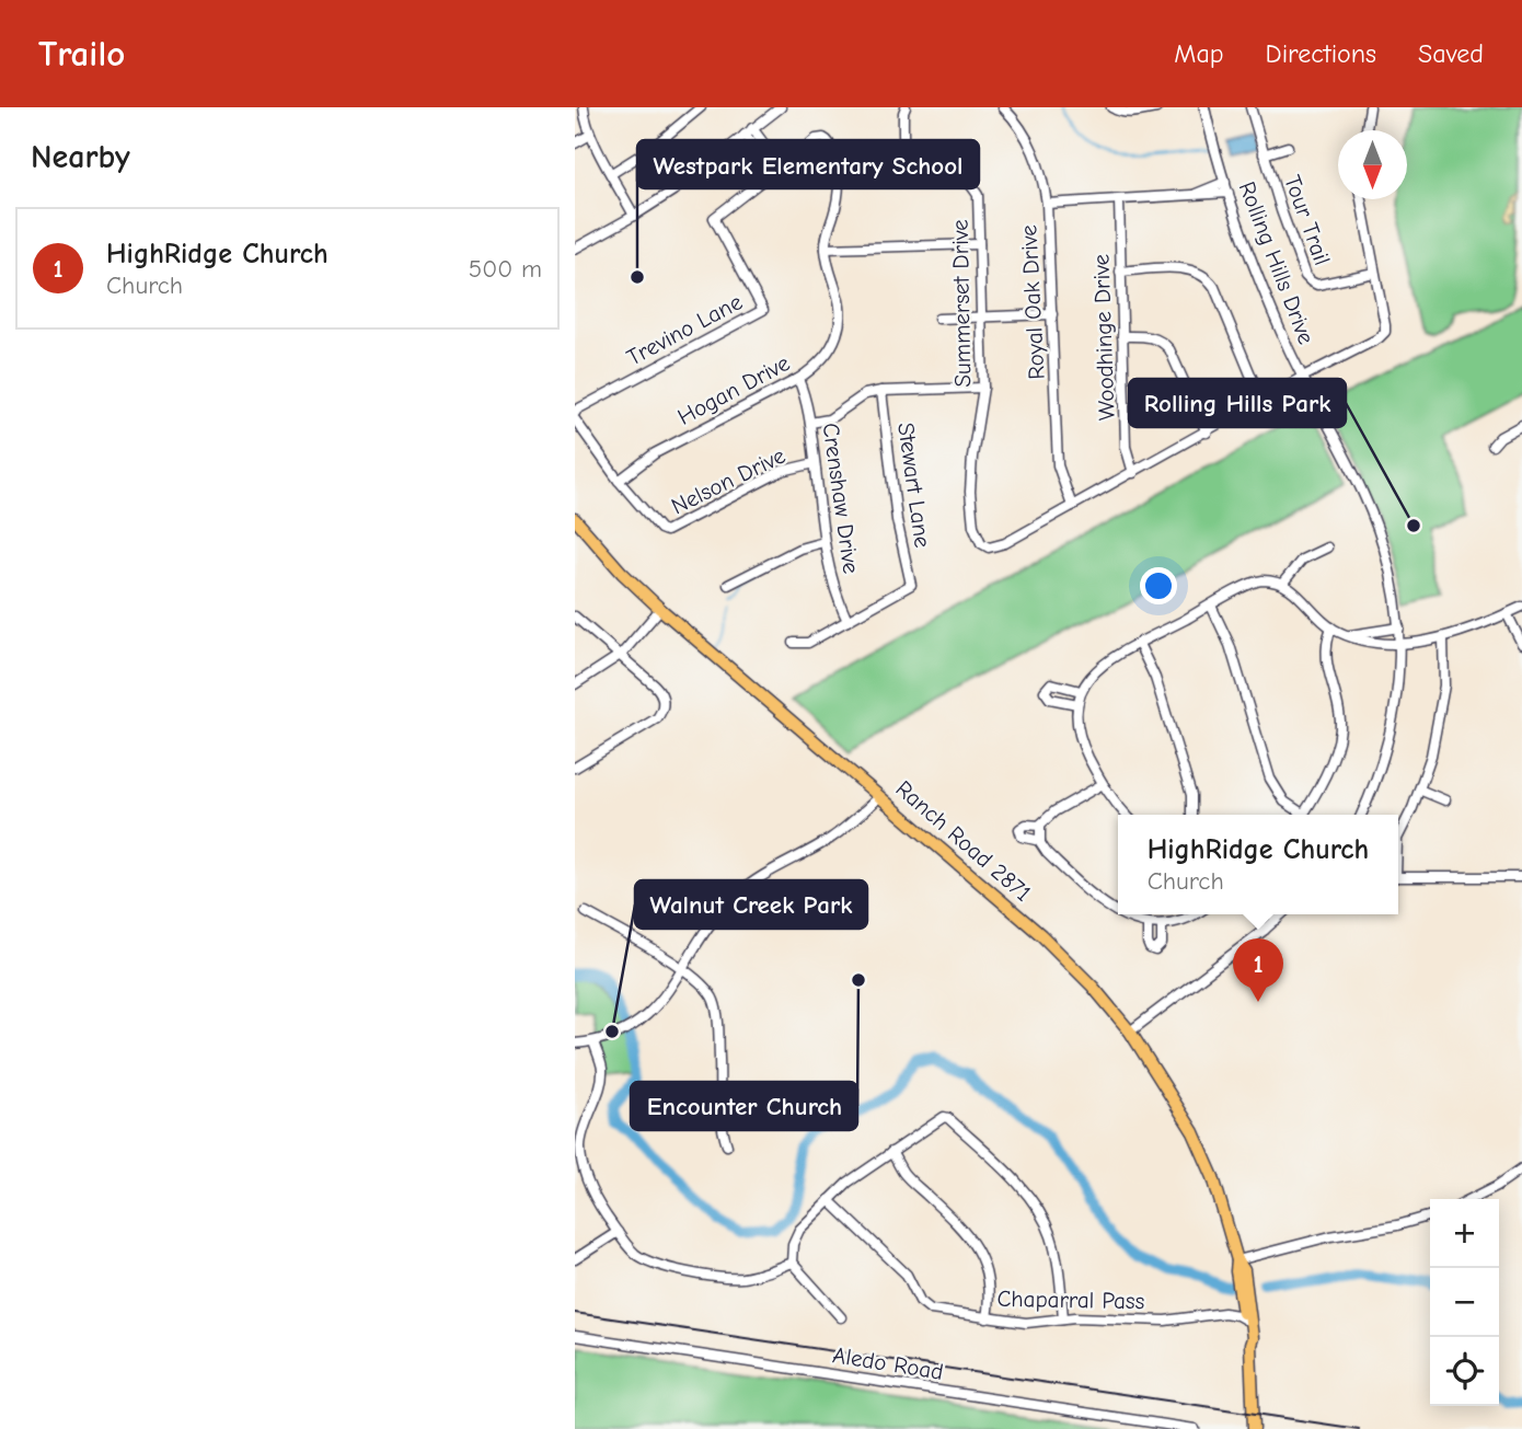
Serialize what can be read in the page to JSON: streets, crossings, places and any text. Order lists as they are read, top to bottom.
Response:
{
  "streets": {
    "main road": ["Ranch Road 2871"],
    "street": [
      "Tour Trail",
      "Rolling Hills Drive",
      "Royal Oak Drive",
      "Summerset Drive",
      "Trevino Lane",
      "Woodhinge Drive",
      "Hogan Drive",
      "Nelson Drive",
      "Stewart Lane",
      "Crenshaw Drive",
      "Chaparral Pass",
      "Aledo Road"
    ]
  },
  "crossings": [
    ["Royal Oak Drive", "Summerset Drive"],
    ["Trevino Lane", "Hogan Drive"],
    ["Hogan Drive", "Nelson Drive"],
    ["Hogan Drive", "Crenshaw Drive"],
    ["Nelson Drive", "Crenshaw Drive"],
    ["Stewart Lane", "Crenshaw Drive"],
    ["Ranch Road 2871", "Chaparral Pass"]
  ],
  "places": [
    "Westpark Elementary School",
    "Rolling Hills Park",
    "Encounter Church",
    "Walnut Creek Park"
  ],
  "north": "bottom",
  "page": {
    "header": "Trailo",
    "nav": ["Map", "Directions", "Saved"],
    "heading": "Nearby",
    "list": [
      {
        "mark": "1",
        "name": "HighRidge Church",
        "note": "Church",
        "value": "500 m"
      }
    ],
    "popup": ["HighRidge Church", "Church"],
    "pins": "1",
    "map_buttons": ["+", "−"]
  }
}
